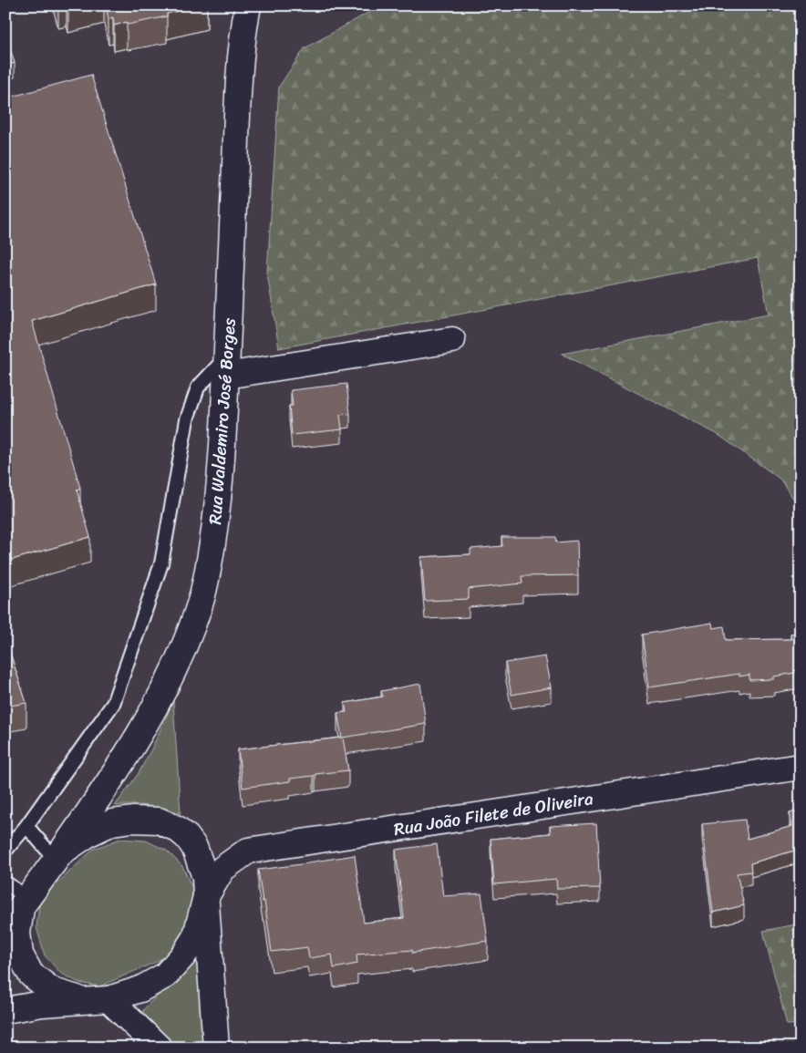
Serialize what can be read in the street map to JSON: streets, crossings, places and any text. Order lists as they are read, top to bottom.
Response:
{
  "streets": {
    "main road": ["Rua Waldemiro José Borges", "Rua João Filete de Oliveira"]
  }
}
